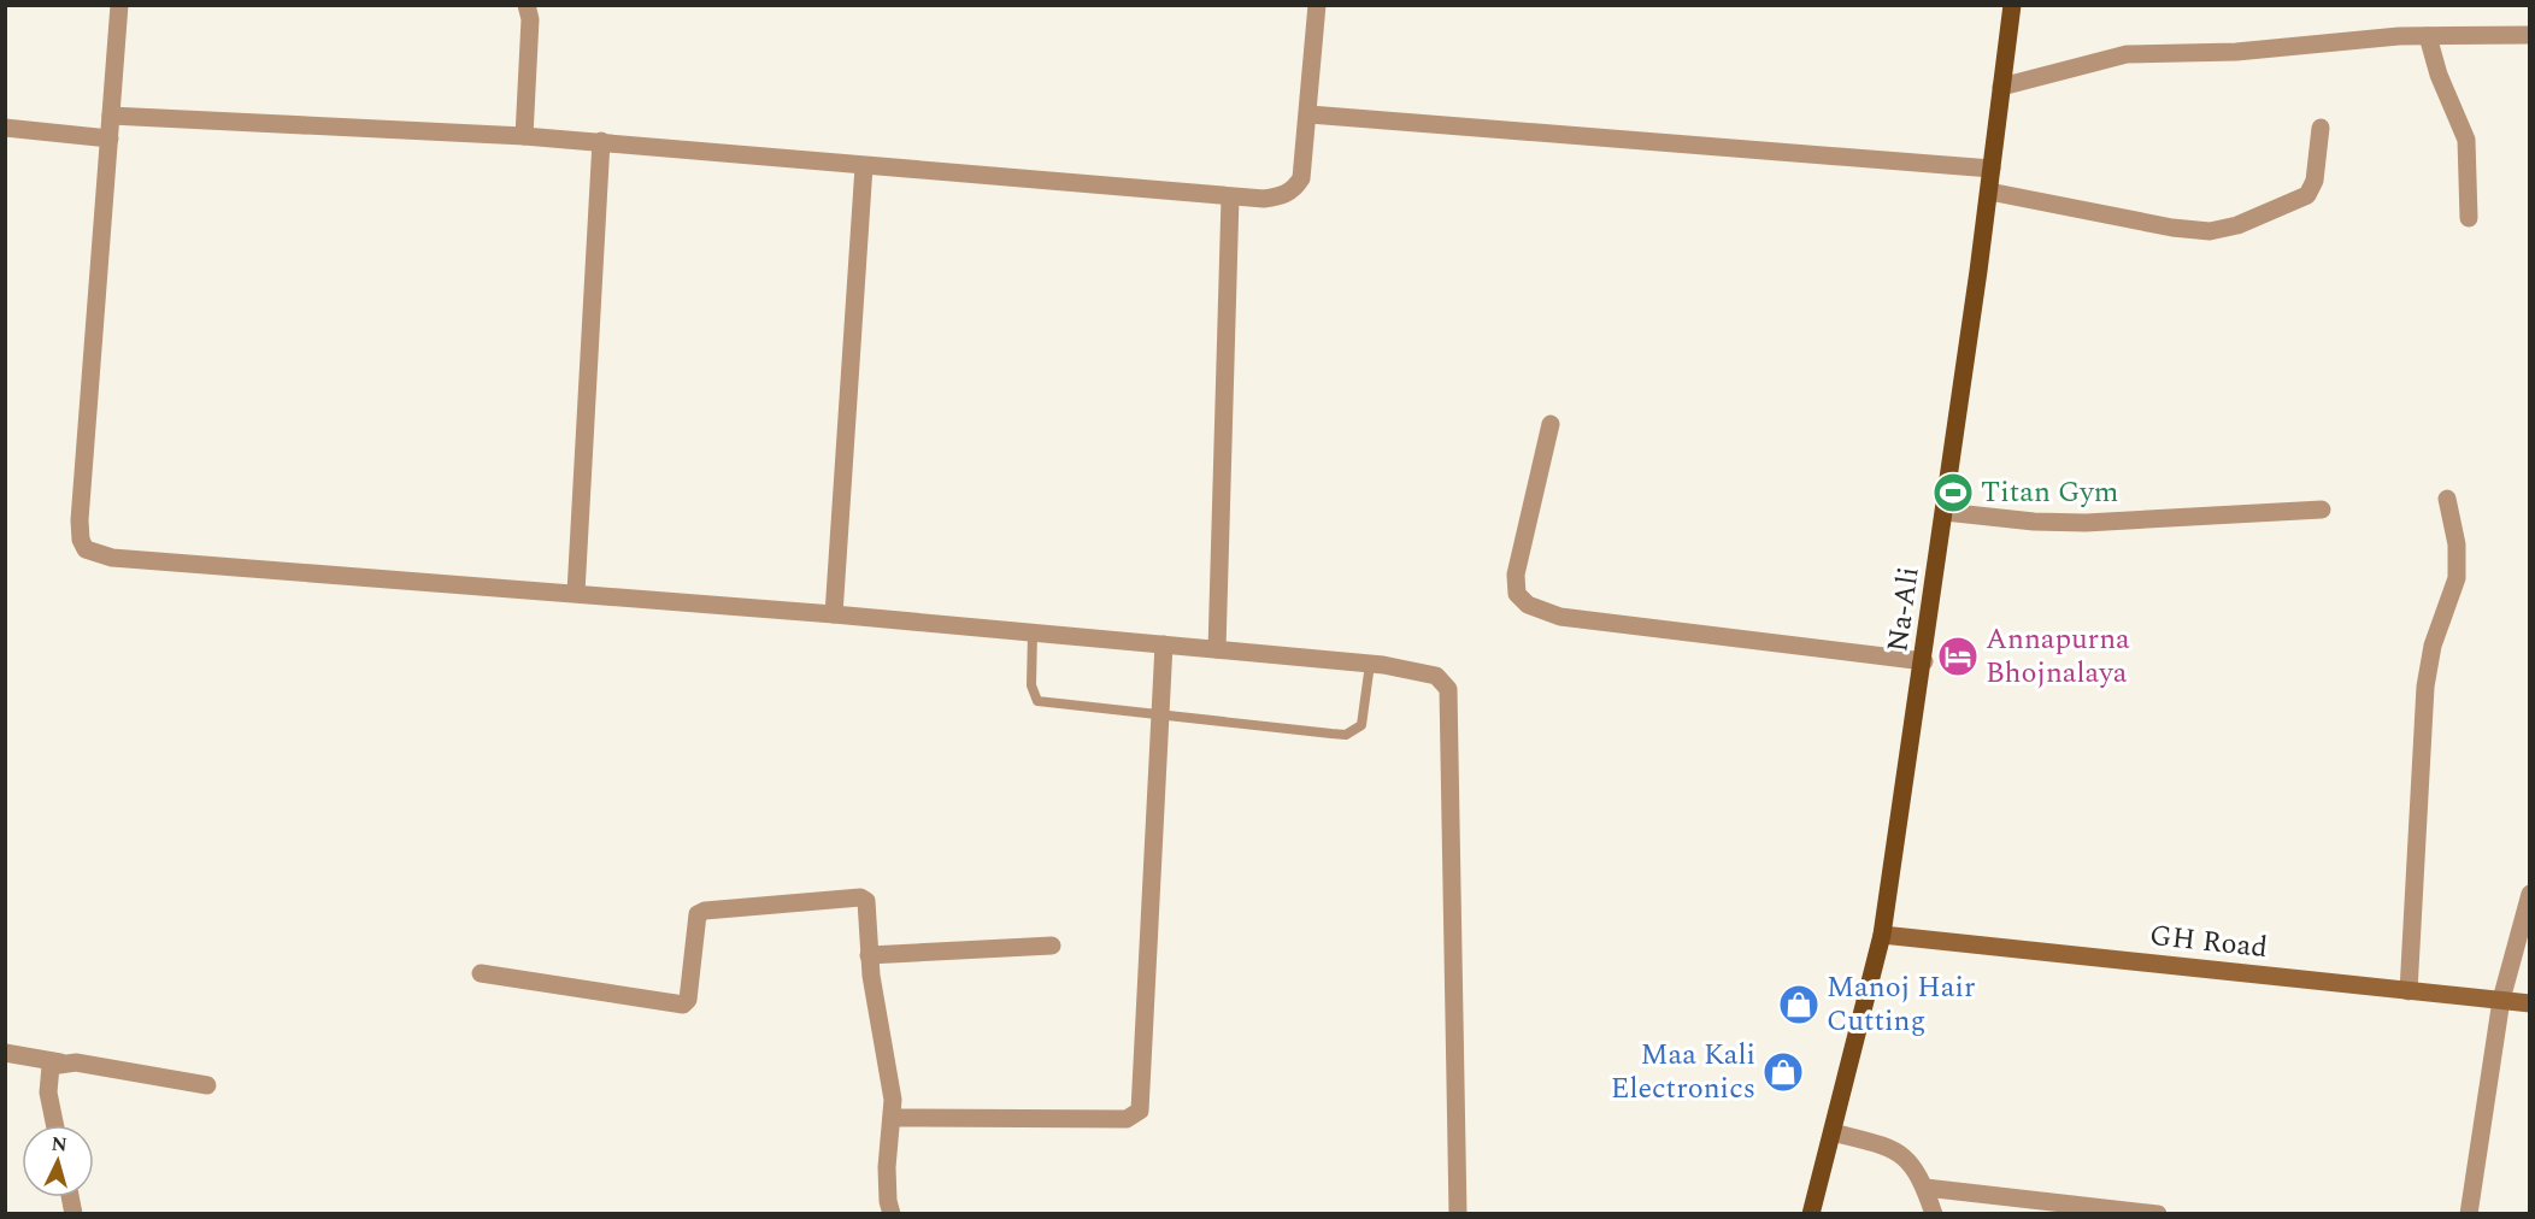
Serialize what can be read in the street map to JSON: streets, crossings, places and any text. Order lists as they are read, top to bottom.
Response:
{
  "streets": {
    "main road": ["Na-Ali"],
    "street": ["GH Road"]
  },
  "crossings": [
    ["Na-Ali", "GH Road"]
  ],
  "places": {
    "sports": ["Titan Gym"],
    "hotel": ["Annapurna Bhojnalaya"],
    "shop": ["Manoj Hair Cutting", "Maa Kali Electronics"]
  },
  "north": "top"
}
